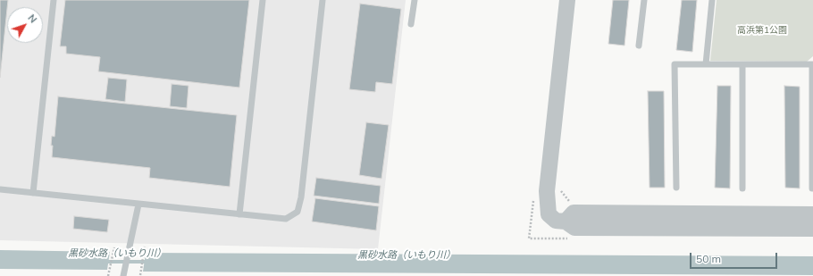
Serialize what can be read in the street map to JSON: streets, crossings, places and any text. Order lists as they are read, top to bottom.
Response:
{
  "water": ["黒砂水路（いもり川）"],
  "parks": ["高浜第1公園"],
  "scale_bar": "50 m",
  "north": "top right"
}
